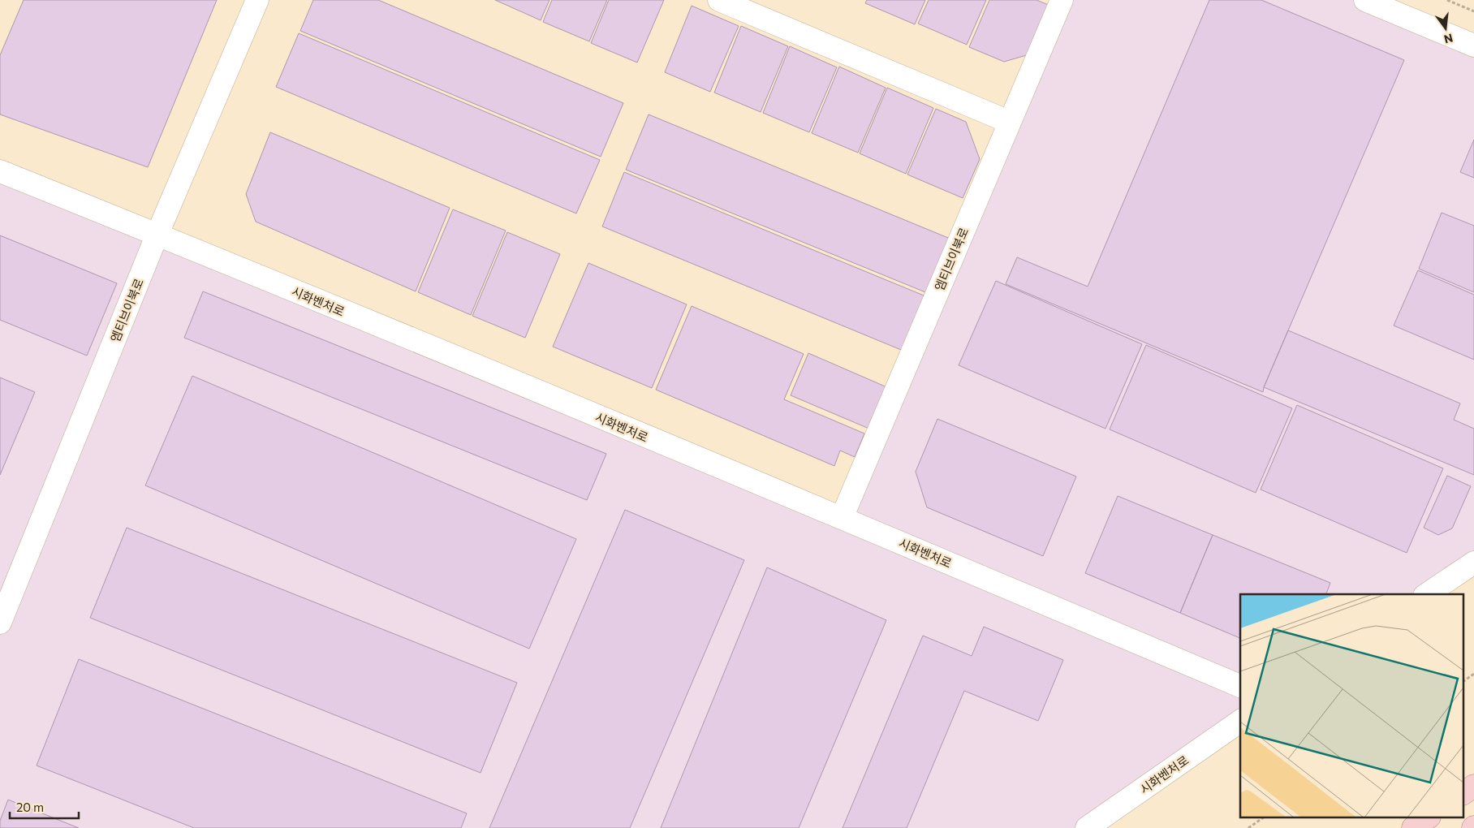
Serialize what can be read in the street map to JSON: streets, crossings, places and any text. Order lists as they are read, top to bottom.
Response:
{
  "streets": {
    "street": ["엠티브이북로", "시화벤처로"]
  },
  "crossings": [
    ["엠티브이북로", "시화벤처로"]
  ],
  "scale_bar": "20 m",
  "north": "bottom"
}
